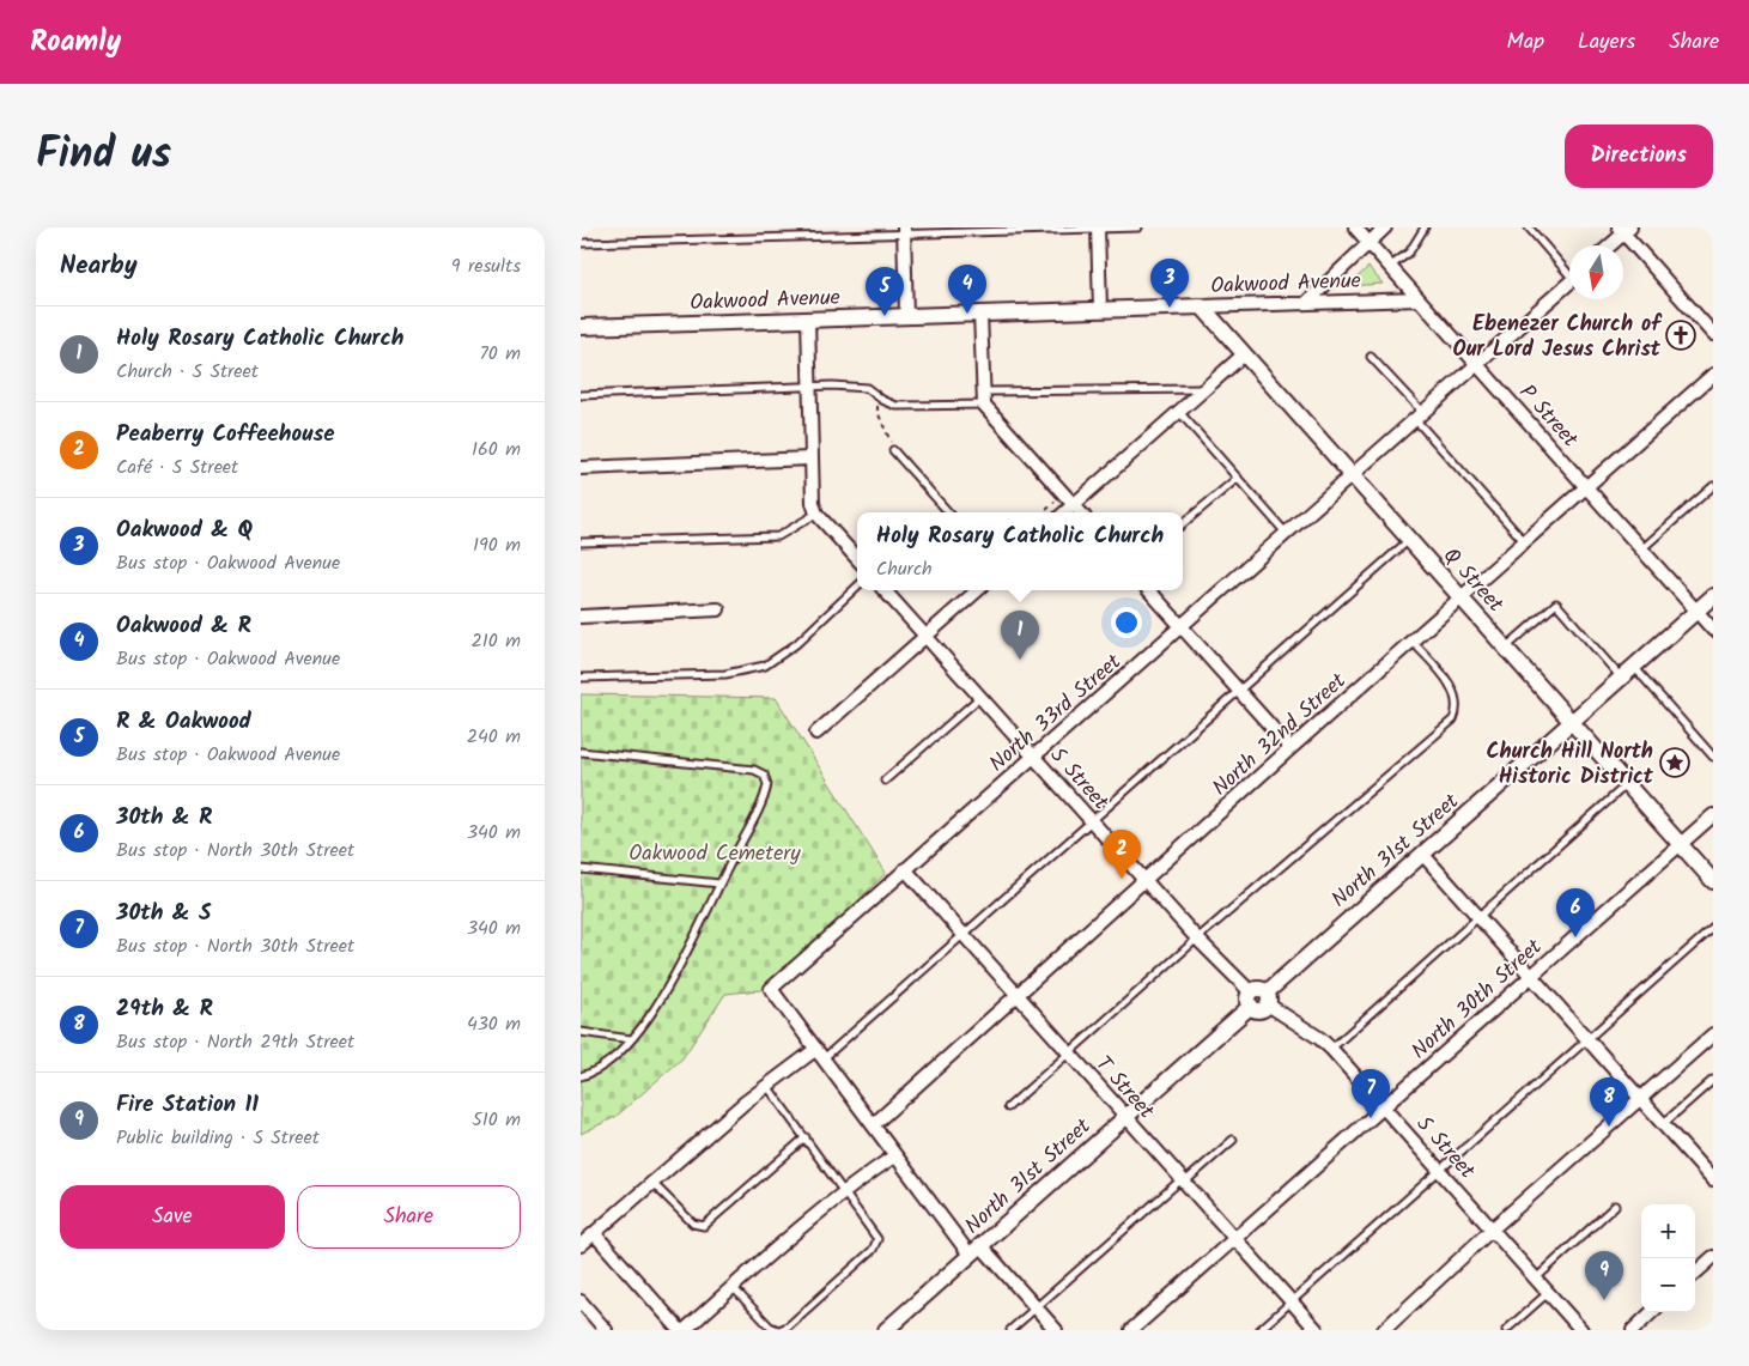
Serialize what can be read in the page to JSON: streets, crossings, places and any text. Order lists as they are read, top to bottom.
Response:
{
  "streets": {
    "street": [
      "Oakwood Avenue",
      "P Street",
      "Q Street",
      "North 33rd Street",
      "North 32nd Street",
      "S Street",
      "North 31st Street",
      "North 30th Street",
      "T Street"
    ]
  },
  "crossings": [
    ["Oakwood Avenue", "P Street"],
    ["Oakwood Avenue", "Q Street"],
    ["P Street", "North 33rd Street"],
    ["P Street", "North 32nd Street"],
    ["P Street", "North 31st Street"],
    ["Q Street", "North 33rd Street"],
    ["Q Street", "North 32nd Street"],
    ["Q Street", "North 31st Street"],
    ["Q Street", "North 30th Street"],
    ["North 33rd Street", "S Street"],
    ["North 33rd Street", "T Street"],
    ["North 32nd Street", "S Street"],
    ["North 32nd Street", "T Street"],
    ["S Street", "North 31st Street"],
    ["S Street", "North 30th Street"],
    ["North 31st Street", "T Street"],
    ["North 30th Street", "T Street"]
  ],
  "parks": ["Oakwood Cemetery"],
  "places": {
    "church": ["Ebenezer Church of Our Lord Jesus Christ"],
    "place": ["Church Hill North Historic District"]
  },
  "north": "bottom",
  "page": {
    "header": "Roamly",
    "nav": ["Map", "Layers", "Share"],
    "title": "Find us",
    "buttons": [
      "Directions",
      ["Save", "Share"]
    ],
    "heading": ["Nearby", "9 results"],
    "pins": [
      "3",
      "4",
      "5",
      "1",
      "2",
      "6",
      "7",
      "8",
      "9"
    ],
    "list": [
      {
        "mark": "1",
        "name": "Holy Rosary Catholic Church",
        "note": "Church · S Street",
        "value": "70 m"
      },
      {
        "mark": "2",
        "name": "Peaberry Coffeehouse",
        "note": "Café · S Street",
        "value": "160 m"
      },
      {
        "mark": "3",
        "name": "Oakwood & Q",
        "note": "Bus stop · Oakwood Avenue",
        "value": "190 m"
      },
      {
        "mark": "4",
        "name": "Oakwood & R",
        "note": "Bus stop · Oakwood Avenue",
        "value": "210 m"
      },
      {
        "mark": "5",
        "name": "R & Oakwood",
        "note": "Bus stop · Oakwood Avenue",
        "value": "240 m"
      },
      {
        "mark": "6",
        "name": "30th & R",
        "note": "Bus stop · North 30th Street",
        "value": "340 m"
      },
      {
        "mark": "7",
        "name": "30th & S",
        "note": "Bus stop · North 30th Street",
        "value": "340 m"
      },
      {
        "mark": "8",
        "name": "29th & R",
        "note": "Bus stop · North 29th Street",
        "value": "430 m"
      },
      {
        "mark": "9",
        "name": "Fire Station 11",
        "note": "Public building · S Street",
        "value": "510 m"
      }
    ],
    "popup": ["Holy Rosary Catholic Church", "Church"],
    "map_buttons": ["+", "−"]
  }
}
